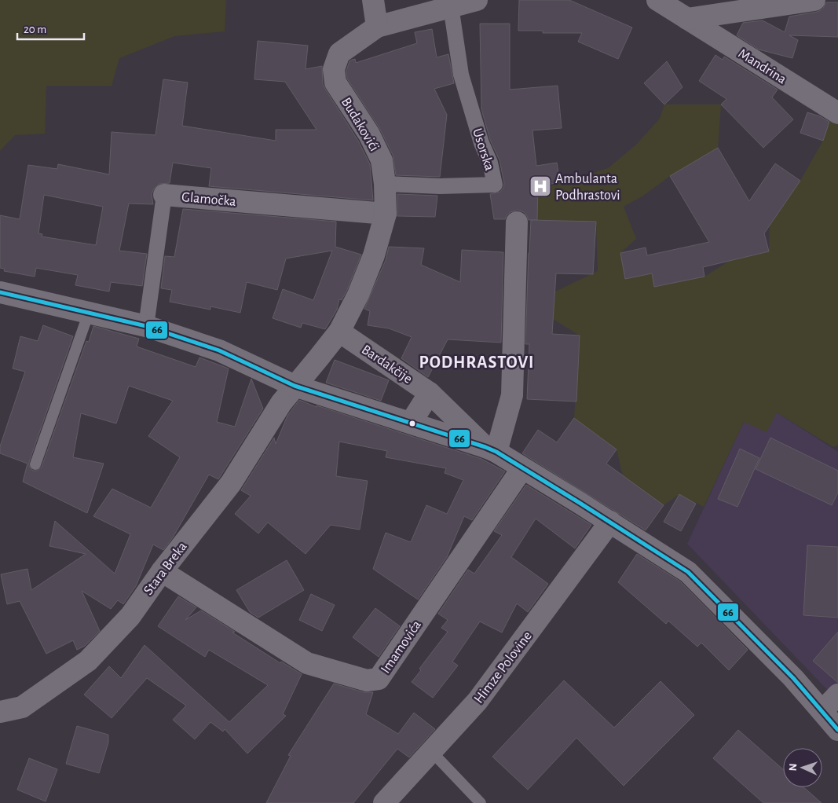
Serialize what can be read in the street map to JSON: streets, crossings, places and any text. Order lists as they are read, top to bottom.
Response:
{
  "streets": {
    "street": [
      "Mandrina",
      "Budakovići",
      "Usorska",
      "Glamočka",
      "Bardakčije",
      "Stara Breka",
      "Imamovića",
      "Himze Polovine"
    ]
  },
  "crossings": [
    ["Budakovići", "Usorska"],
    ["Budakovići", "Glamočka"],
    ["Budakovići", "Bardakčije"],
    ["Glamočka", "Bardakčije"],
    ["Bardakčije", "Stara Breka"],
    ["Bardakčije", "Imamovića"],
    ["Bardakčije", "Himze Polovine"],
    ["Stara Breka", "Imamovića"]
  ],
  "districts": ["PODHRASTOVI"],
  "places": {
    "hospital": ["Ambulanta Podhrastovi"]
  },
  "lines": ["transit line 66"],
  "scale_bar": "20 m",
  "north": "left"
}
